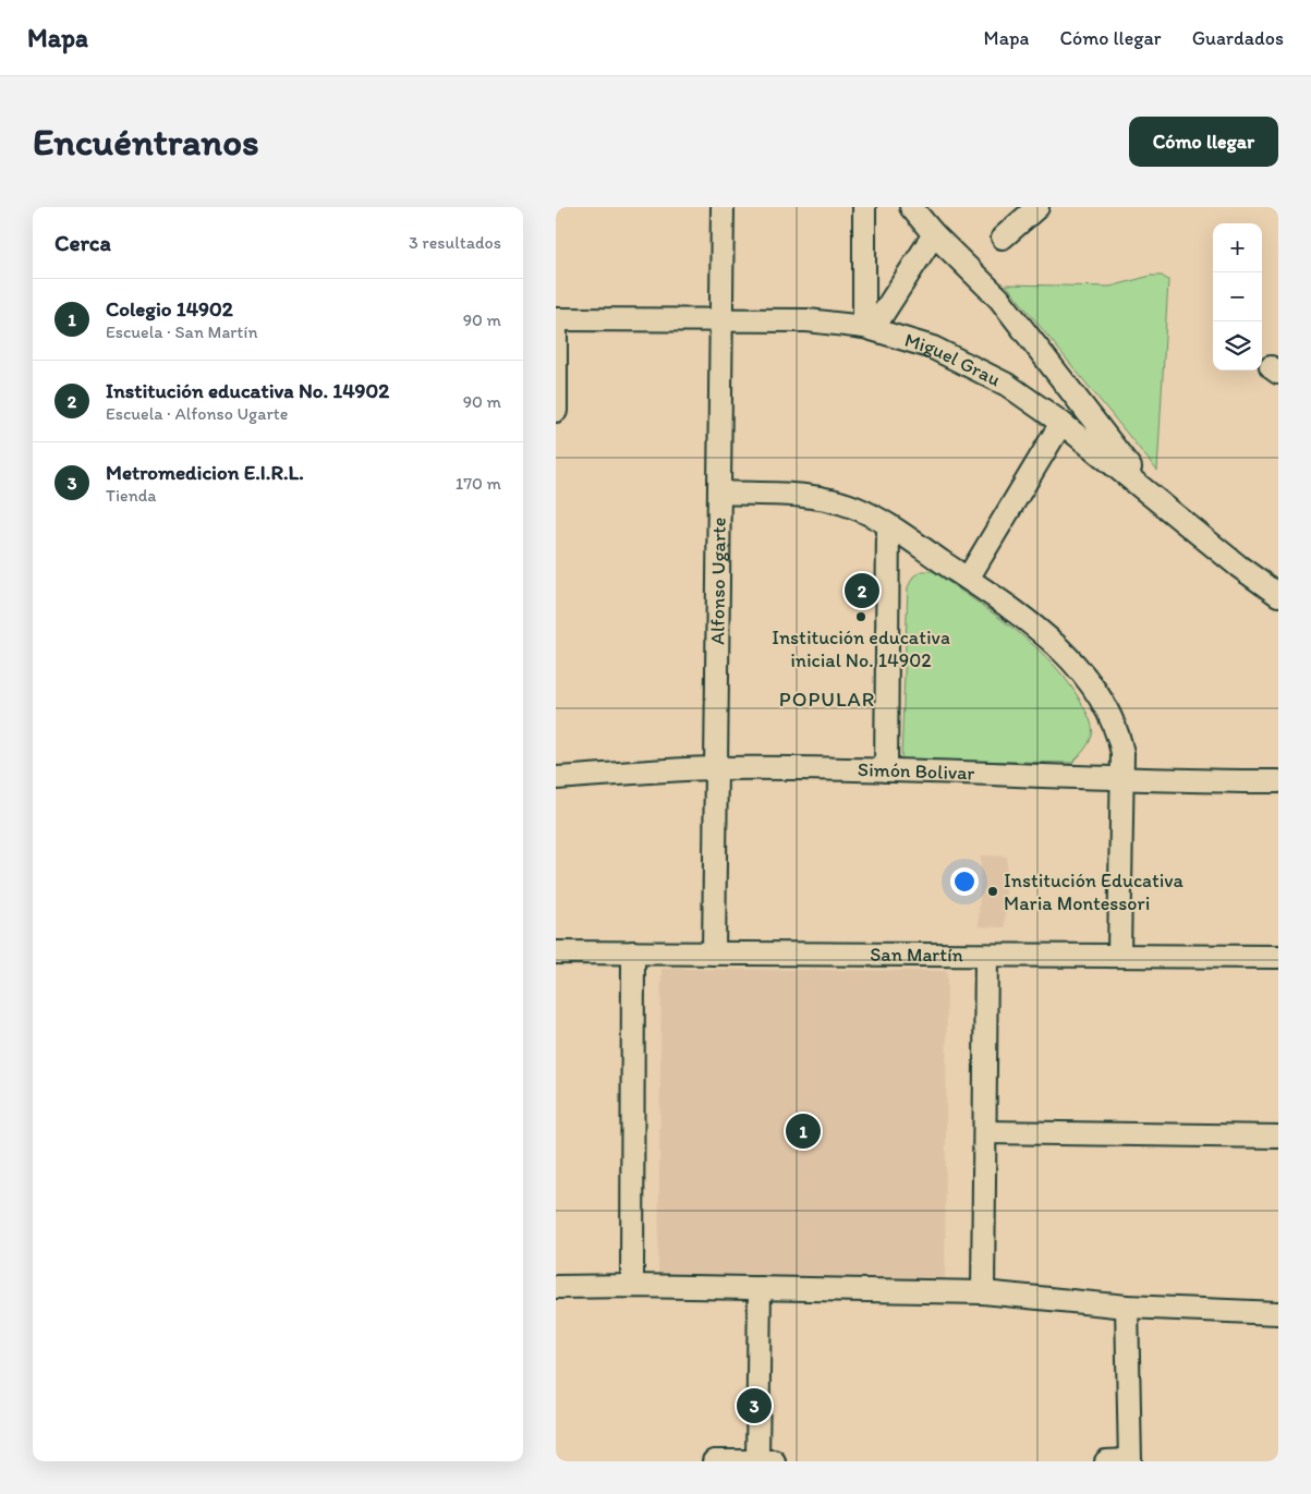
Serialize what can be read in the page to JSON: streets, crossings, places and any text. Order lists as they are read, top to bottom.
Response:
{
  "streets": {
    "street": [
      "Miguel Grau",
      "Alfonso Ugarte",
      "Simón Bolivar",
      "San Martín"
    ]
  },
  "crossings": [
    ["Miguel Grau", "Alfonso Ugarte"],
    ["Alfonso Ugarte", "Simón Bolivar"],
    ["Alfonso Ugarte", "San Martín"]
  ],
  "districts": ["POPULAR"],
  "places": ["Institución educativa inicial No. 14902", "Institución Educativa Maria Montessori"],
  "page": {
    "header": "Mapa",
    "nav": ["Mapa", "Cómo llegar", "Guardados"],
    "buttons": "Cómo llegar",
    "title": "Encuéntranos",
    "heading": ["Cerca", "3 resultados"],
    "map_buttons": ["+", "−"],
    "list": [
      {
        "mark": "1",
        "name": "Colegio 14902",
        "note": "Escuela · San Martín",
        "value": "90 m"
      },
      {
        "mark": "2",
        "name": "Institución educativa No. 14902",
        "note": "Escuela · Alfonso Ugarte",
        "value": "90 m"
      },
      {
        "mark": "3",
        "name": "Metromedicion E.I.R.L.",
        "note": "Tienda",
        "value": "170 m"
      }
    ],
    "pins": ["2", "1", "3"]
  }
}
